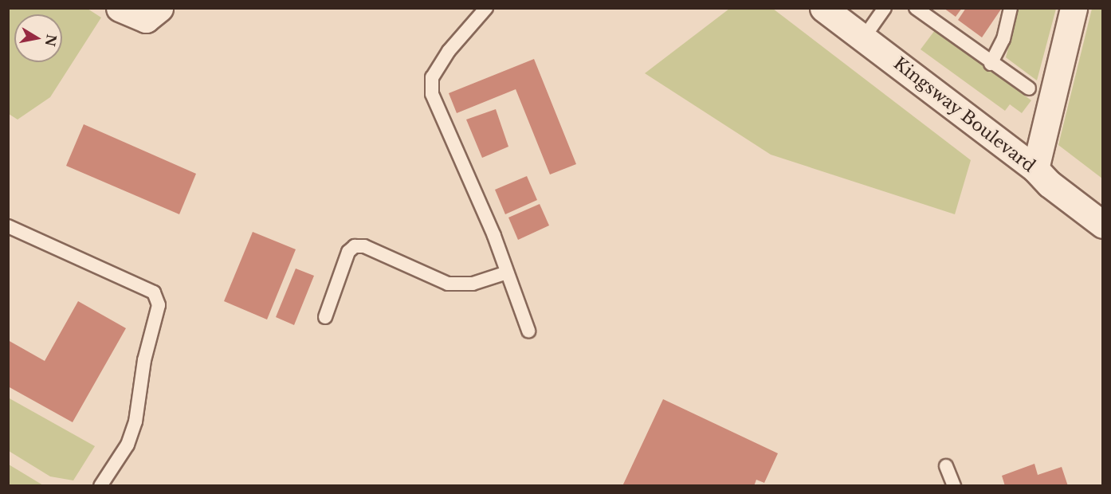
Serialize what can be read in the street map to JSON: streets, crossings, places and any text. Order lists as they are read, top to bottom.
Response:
{
  "streets": {
    "street": ["Kingsway Boulevard"]
  },
  "north": "right"
}
